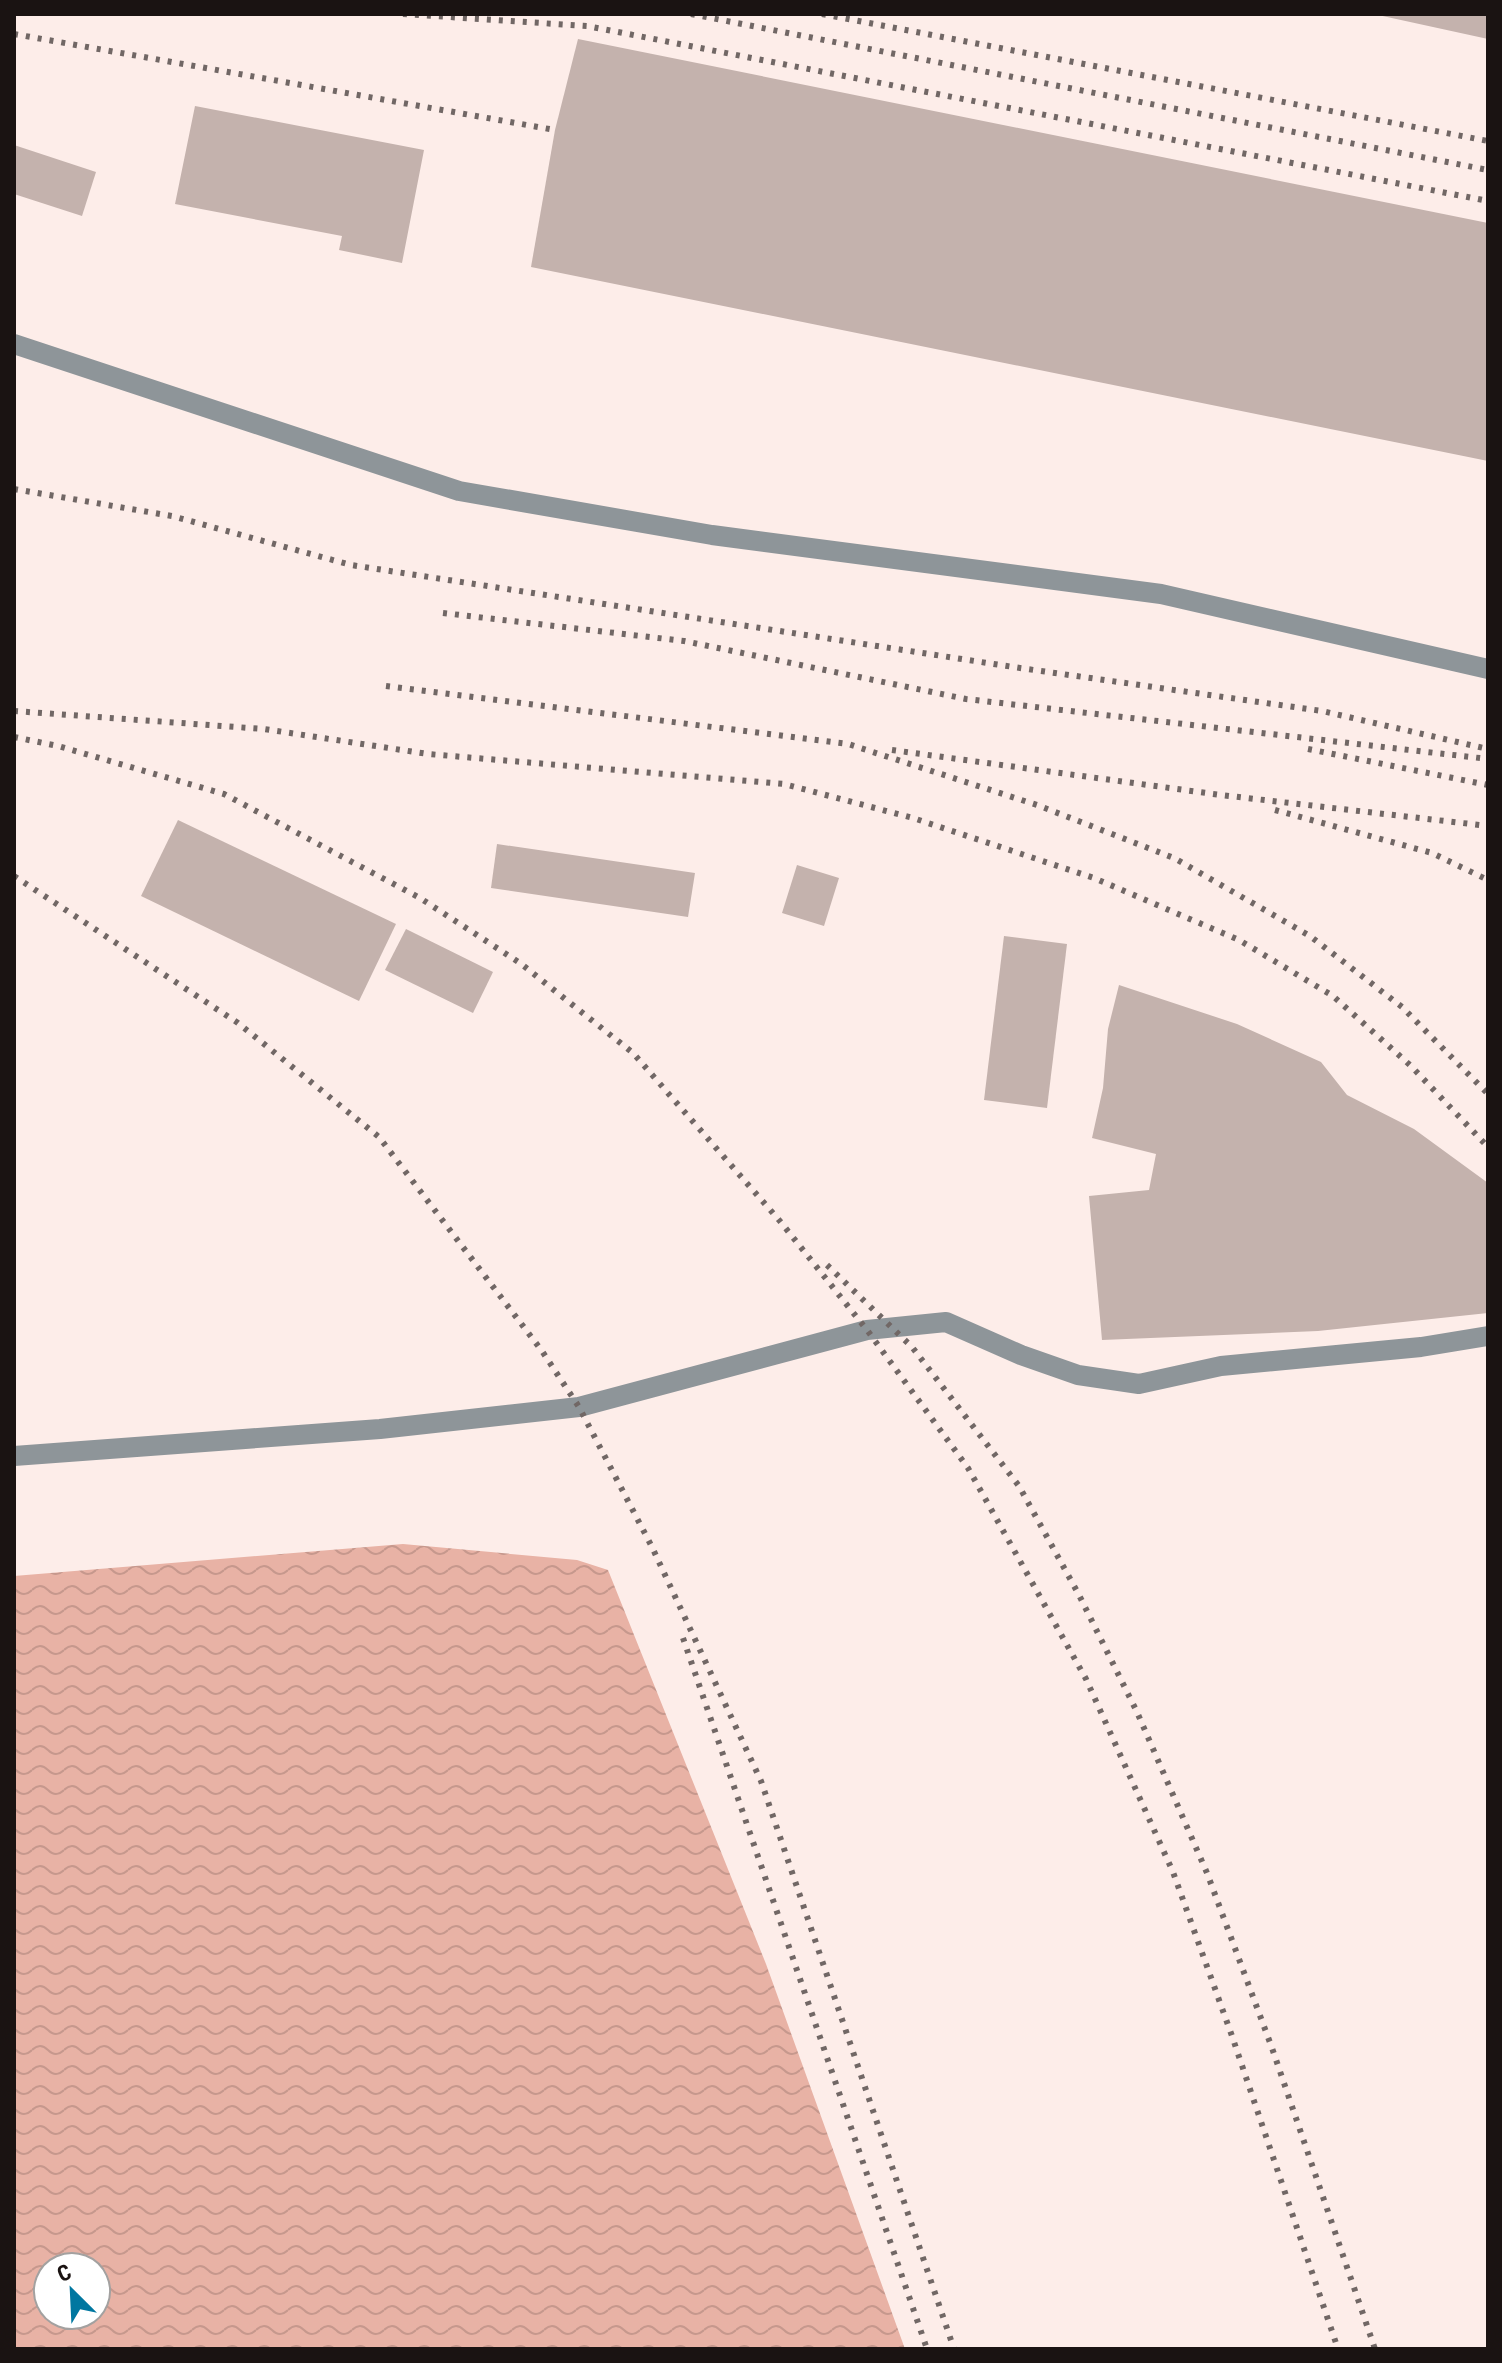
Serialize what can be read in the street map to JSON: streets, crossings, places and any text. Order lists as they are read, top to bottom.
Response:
{
  "north": "top left"
}
